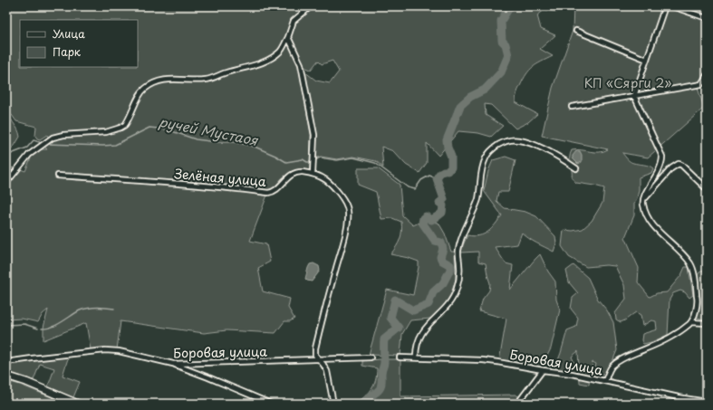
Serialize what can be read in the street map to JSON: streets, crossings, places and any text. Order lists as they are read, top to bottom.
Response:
{
  "streets": {
    "street": ["Зелёная улица", "Боровая улица"]
  },
  "crossings": [
    ["Зелёная улица", "Боровая улица"]
  ],
  "water": ["ручей Мустаоя"],
  "parks": ["КП «Сярги 2»"],
  "legend": ["Улица", "Парк"]
}
